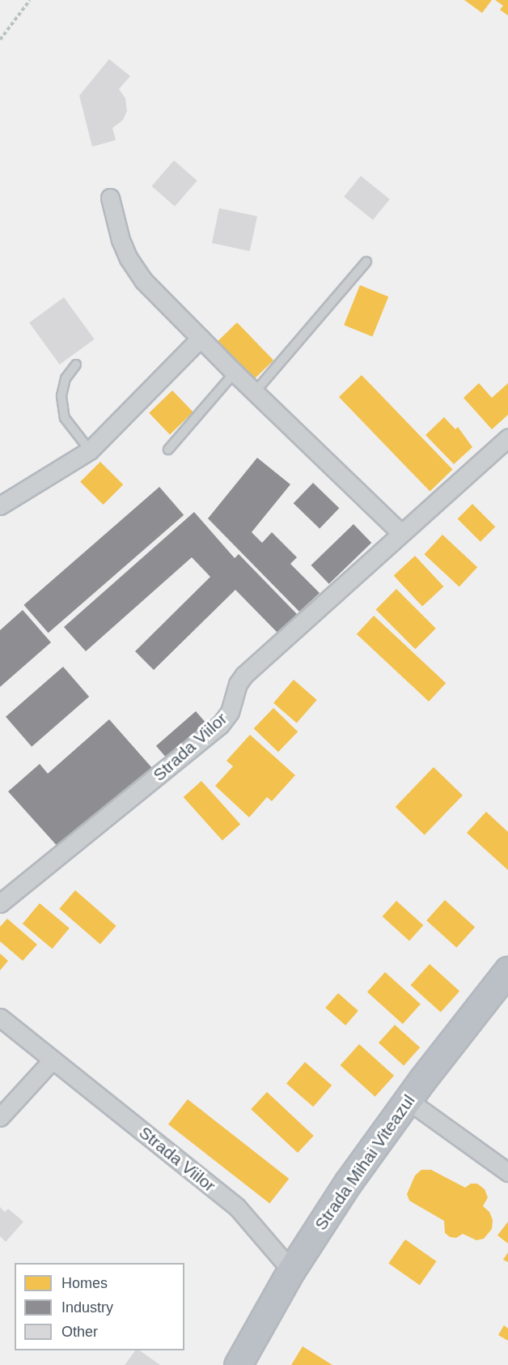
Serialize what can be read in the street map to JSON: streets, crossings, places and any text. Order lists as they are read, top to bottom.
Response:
{
  "streets": {
    "highway": ["Strada Mihai Viteazul"],
    "street": ["Strada Viilor"]
  },
  "crossings": [
    ["Strada Viilor", "Strada Mihai Viteazul"]
  ],
  "legend": ["Homes", "Industry", "Other"]
}
